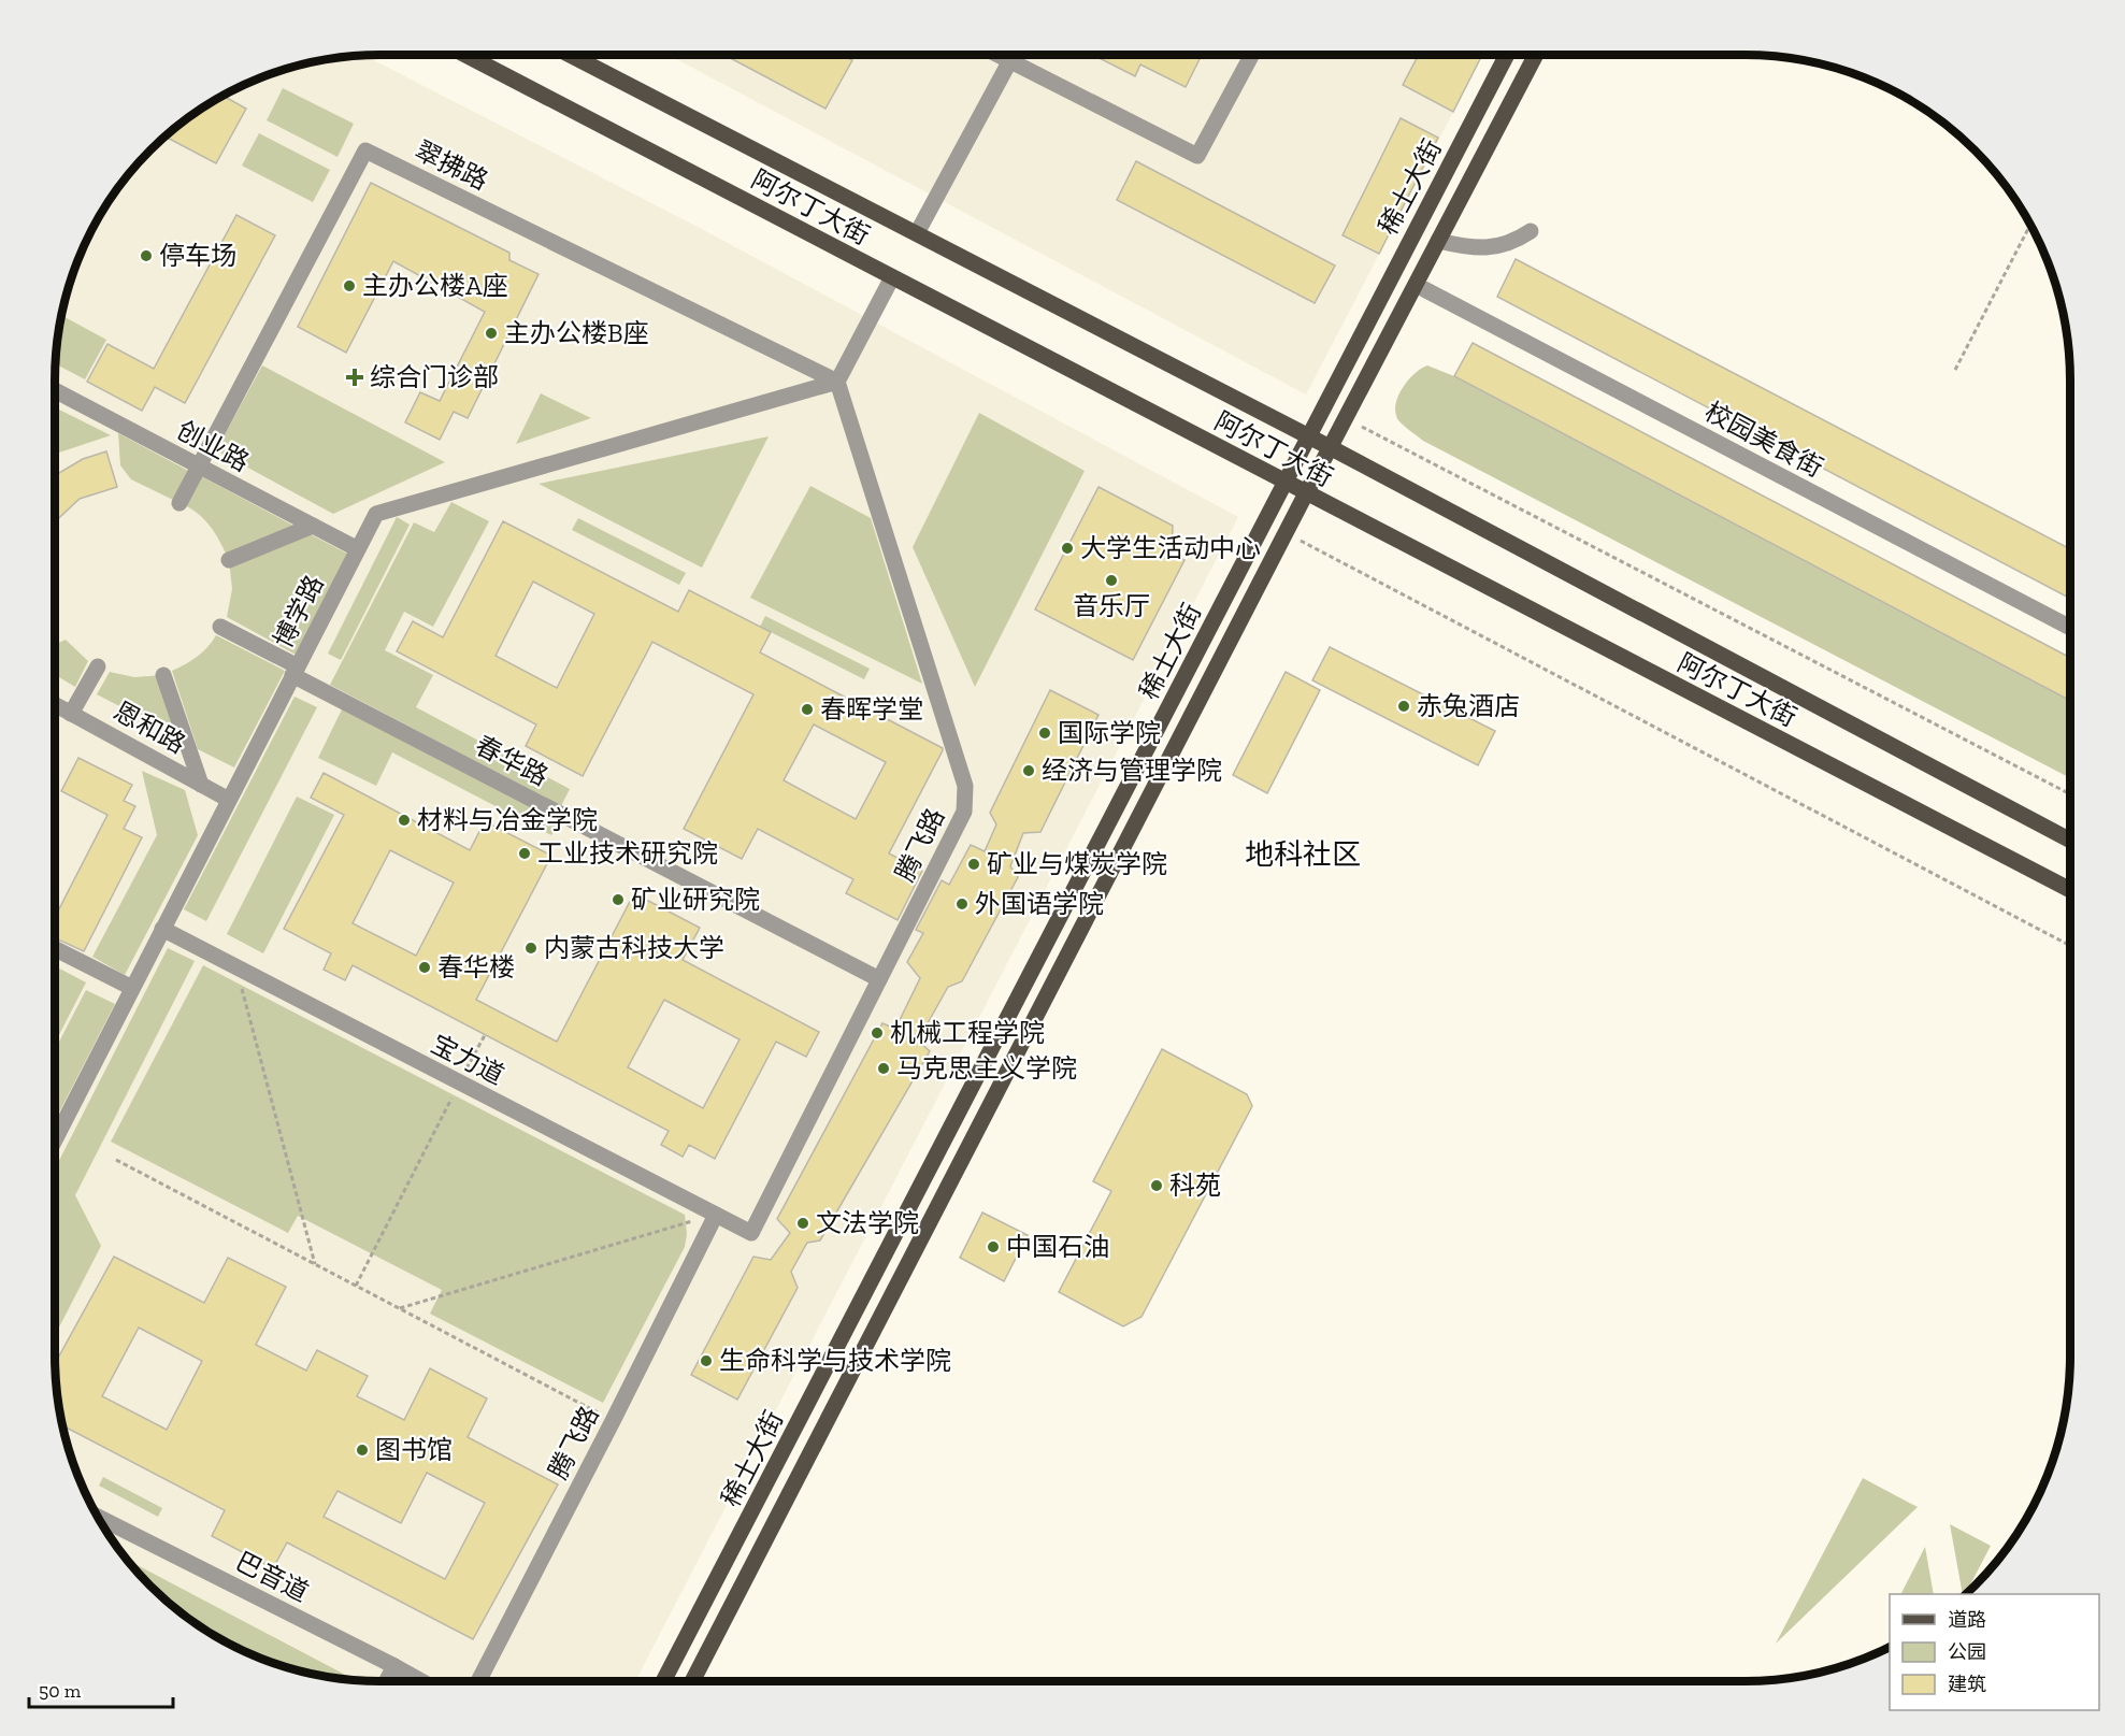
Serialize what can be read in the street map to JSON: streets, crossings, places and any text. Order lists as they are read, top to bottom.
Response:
{
  "streets": {
    "main road": ["稀土大街", "阿尔丁大街"],
    "street": [
      "翠拂路",
      "校园美食街",
      "创业路",
      "博学路",
      "恩和路",
      "春华路",
      "腾飞路",
      "宝力道",
      "巴音道"
    ]
  },
  "crossings": [
    ["翠拂路", "创业路"],
    ["翠拂路", "博学路"],
    ["翠拂路", "腾飞路"],
    ["稀土大街", "阿尔丁大街"],
    ["创业路", "博学路"],
    ["博学路", "恩和路"],
    ["博学路", "春华路"],
    ["博学路", "腾飞路"],
    ["博学路", "宝力道"],
    ["春华路", "腾飞路"],
    ["腾飞路", "宝力道"]
  ],
  "districts": ["地科社区"],
  "places": {
    "other": [
      "停车场",
      "主办公楼A座",
      "主办公楼B座",
      "大学生活动中心",
      "音乐厅",
      "赤兔酒店",
      "春晖学堂",
      "国际学院",
      "经济与管理学院",
      "材料与冶金学院",
      "工业技术研究院",
      "矿业与煤炭学院",
      "矿业研究院",
      "外国语学院",
      "内蒙古科技大学",
      "春华楼",
      "机械工程学院",
      "马克思主义学院",
      "科苑",
      "文法学院",
      "中国石油",
      "生命科学与技术学院",
      "图书馆"
    ],
    "health": ["综合门诊部"]
  },
  "legend": ["道路", "公园", "建筑"],
  "scale_bar": "50 m"
}
